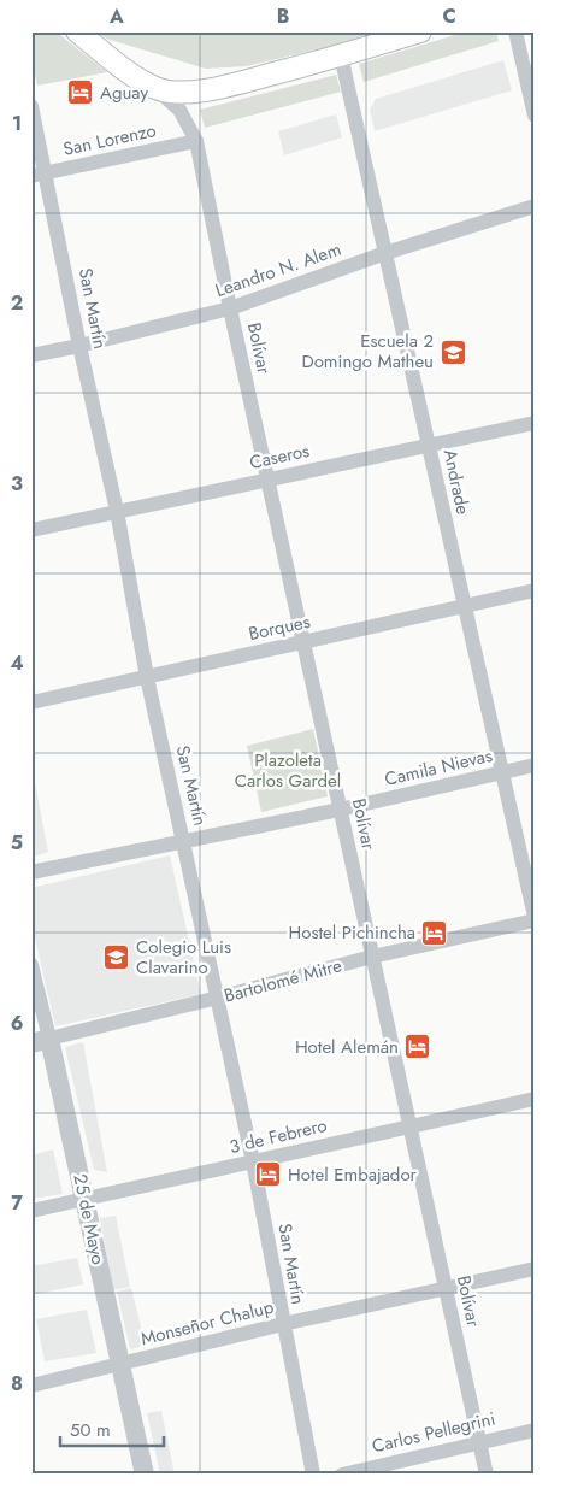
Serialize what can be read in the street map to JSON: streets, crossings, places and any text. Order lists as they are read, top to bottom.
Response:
{
  "streets": {
    "street": [
      "San Lorenzo",
      "Leandro N. Alem",
      "San Martín",
      "Bolívar",
      "Caseros",
      "Andrade",
      "Borques",
      "Camila Nievas",
      "Bartolomé Mitre",
      "3 de Febrero",
      "25 de Mayo",
      "Monseñor Chalup",
      "Carlos Pellegrini"
    ]
  },
  "crossings": [
    ["San Lorenzo", "San Martín"],
    ["San Lorenzo", "Bolívar"],
    ["Leandro N. Alem", "San Martín"],
    ["Leandro N. Alem", "Bolívar"],
    ["Leandro N. Alem", "Andrade"],
    ["San Martín", "Caseros"],
    ["San Martín", "Borques"],
    ["San Martín", "Camila Nievas"],
    ["San Martín", "Bartolomé Mitre"],
    ["San Martín", "3 de Febrero"],
    ["San Martín", "Monseñor Chalup"],
    ["Bolívar", "Caseros"],
    ["Bolívar", "Borques"],
    ["Bolívar", "Camila Nievas"],
    ["Bolívar", "Bartolomé Mitre"],
    ["Bolívar", "3 de Febrero"],
    ["Bolívar", "Monseñor Chalup"],
    ["Bolívar", "Carlos Pellegrini"],
    ["Caseros", "Andrade"],
    ["Andrade", "Borques"],
    ["Andrade", "Camila Nievas"],
    ["Andrade", "Bartolomé Mitre"],
    ["Bartolomé Mitre", "25 de Mayo"],
    ["3 de Febrero", "25 de Mayo"],
    ["25 de Mayo", "Monseñor Chalup"]
  ],
  "parks": ["Plazoleta Carlos Gardel"],
  "places": {
    "hotel": [
      "Aguay",
      "Hostel Pichincha",
      "Hotel Alemán",
      "Hotel Embajador"
    ],
    "school or university": ["Escuela 2 Domingo Matheu", "Colegio Luis Clavarino"]
  },
  "scale_bar": "50 m",
  "grid": {
    "columns": ["A", "B", "C"],
    "rows": [
      "1",
      "2",
      "3",
      "4",
      "5",
      "6",
      "7",
      "8"
    ]
  }
}
